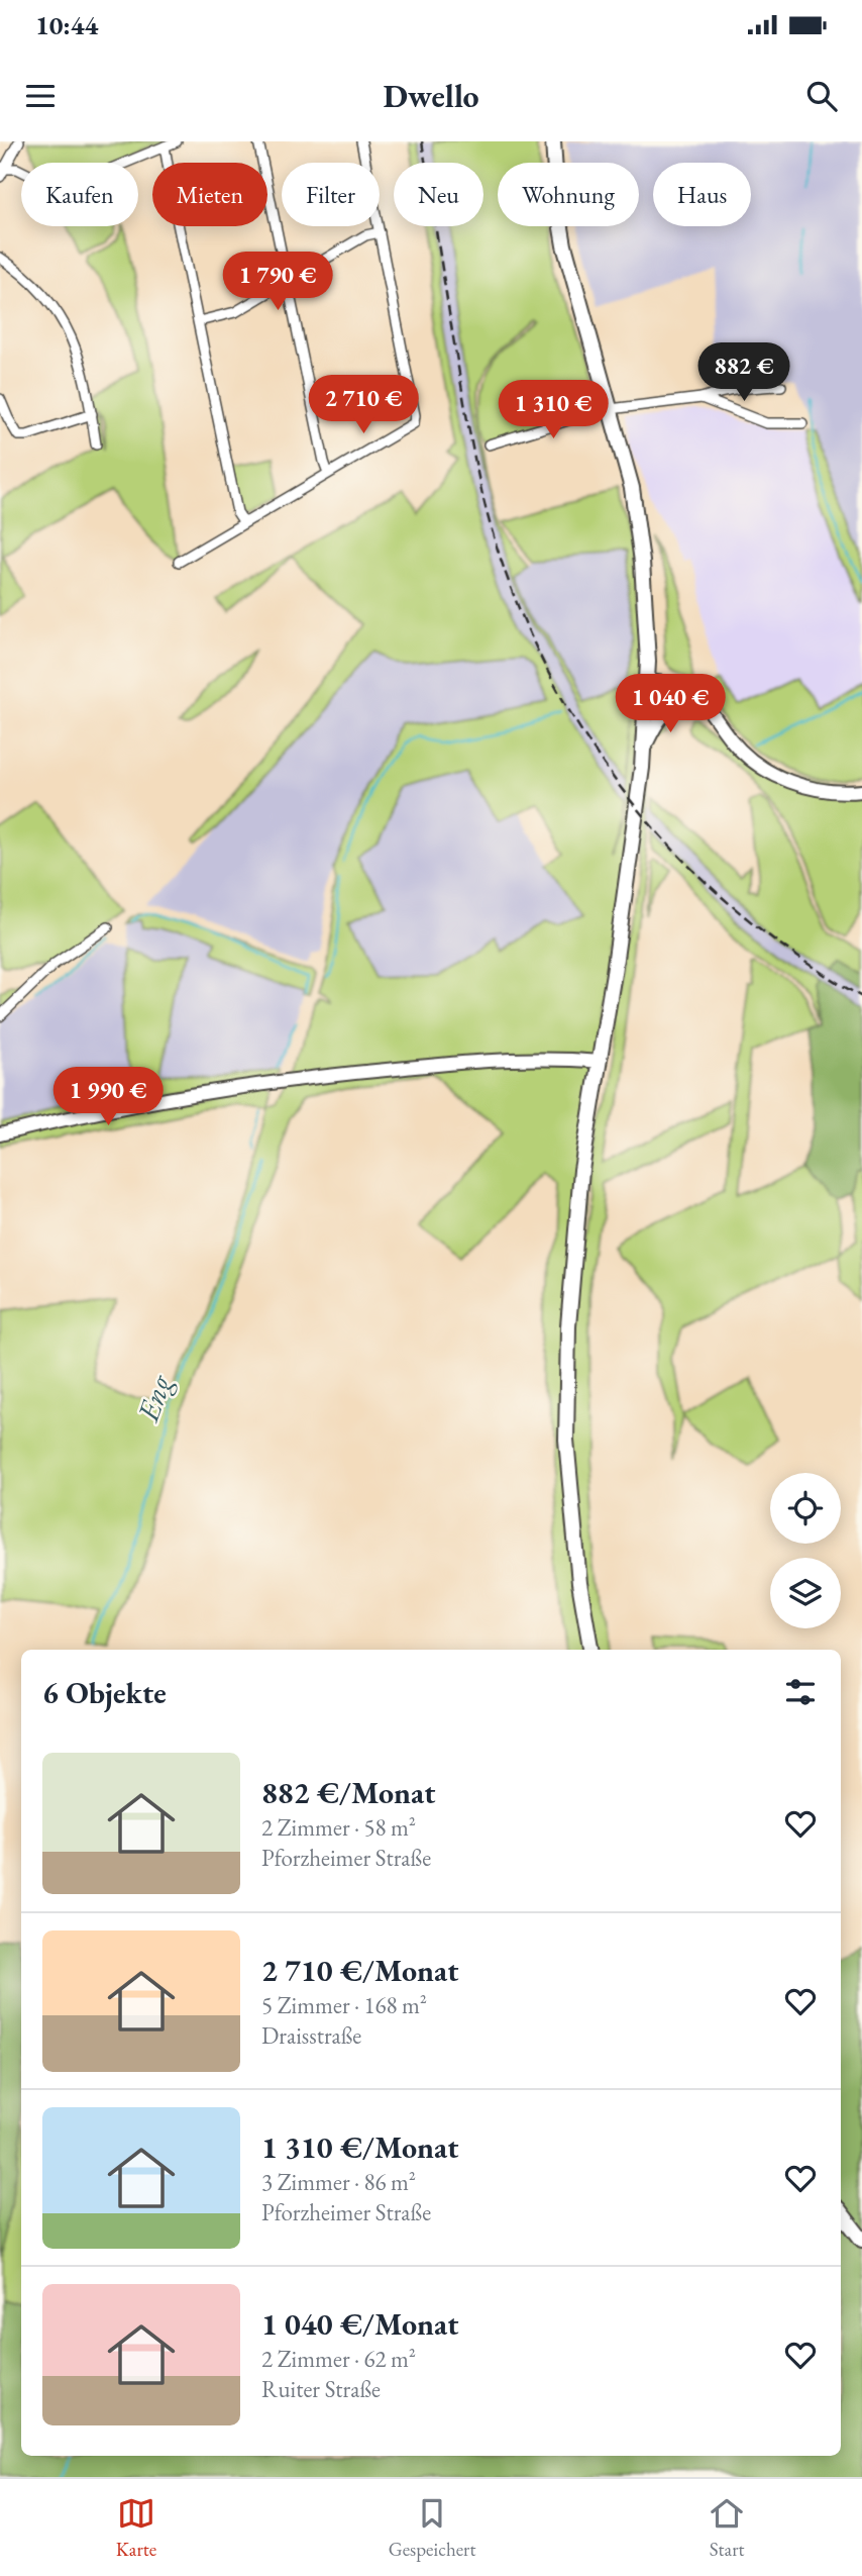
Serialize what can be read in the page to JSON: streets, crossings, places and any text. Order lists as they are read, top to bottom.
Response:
{
  "water": ["Eng"],
  "page": {
    "status": "10:44",
    "header": "Dwello",
    "chip": [
      "Kaufen",
      "Mieten",
      "Filter",
      "Neu",
      "Wohnung",
      "Haus"
    ],
    "price": [
      "1 790 €",
      "882 €",
      "2 710 €",
      "1 310 €",
      "1 040 €",
      "1 990 €"
    ],
    "heading": "6 Objekte",
    "list": [
      {
        "name": "882 €/Monat",
        "note": "2 Zimmer · 58 m² · Pforzheimer Straße"
      },
      {
        "name": "2 710 €/Monat",
        "note": "5 Zimmer · 168 m² · Draisstraße"
      },
      {
        "name": "1 310 €/Monat",
        "note": "3 Zimmer · 86 m² · Pforzheimer Straße"
      },
      {
        "name": "1 040 €/Monat",
        "note": "2 Zimmer · 62 m² · Ruiter Straße"
      }
    ],
    "tabs": ["Karte", "Gespeichert", "Start"]
  }
}
